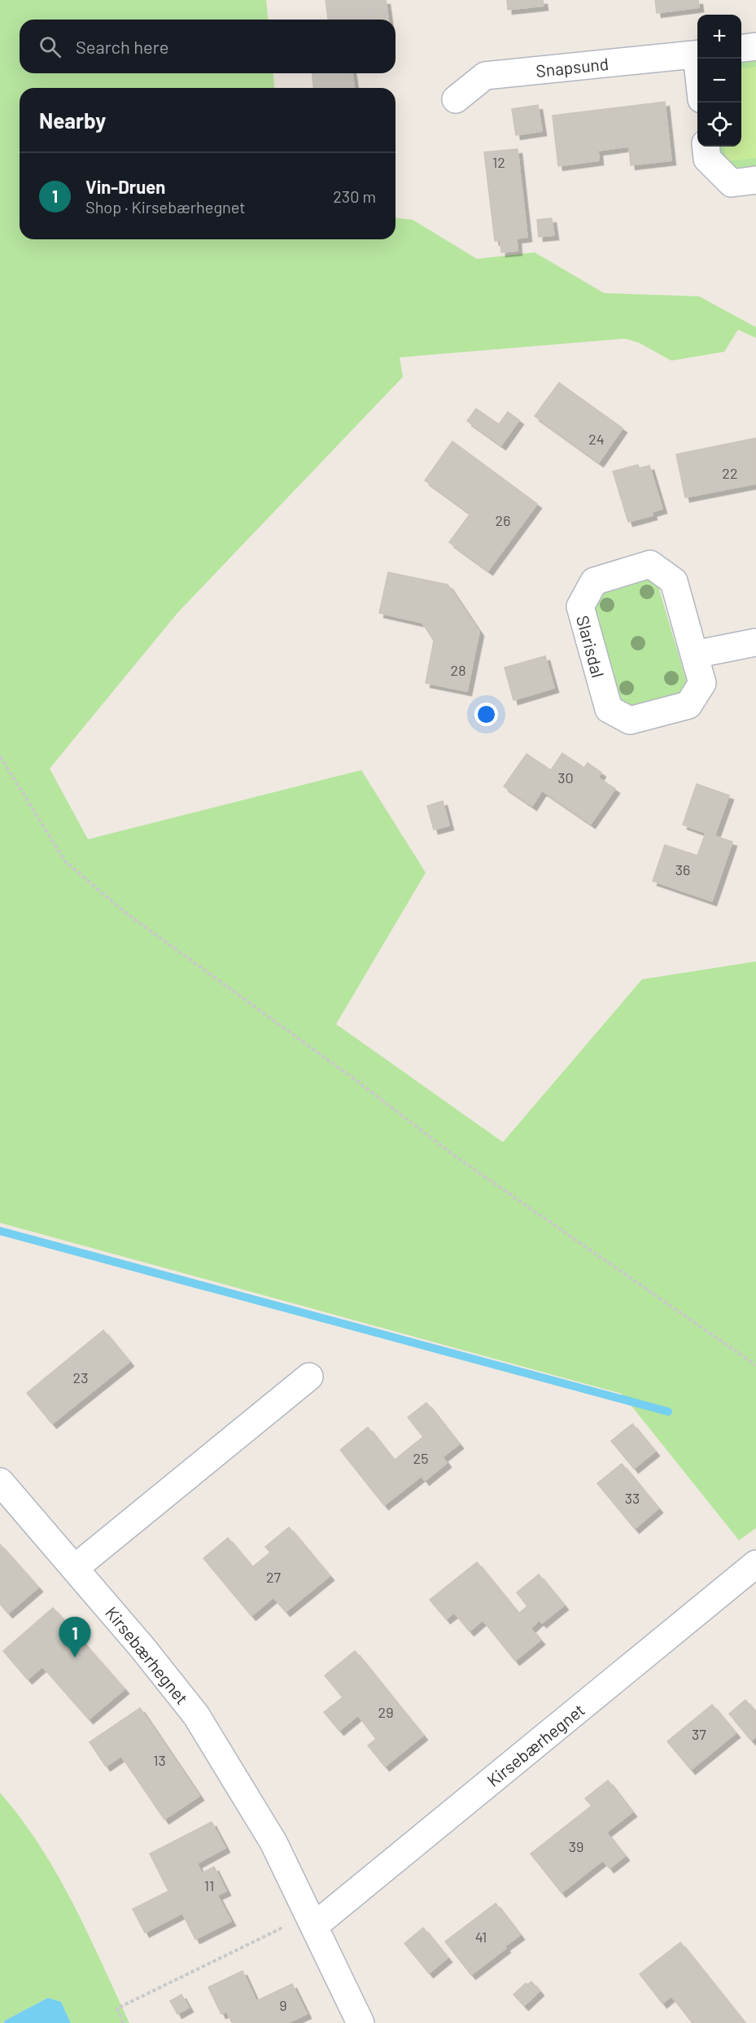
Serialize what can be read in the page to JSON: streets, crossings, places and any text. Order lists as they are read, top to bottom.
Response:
{
  "streets": {
    "street": ["Snapsund", "Slarisdal", "Kirsebærhegnet"]
  },
  "house_numbers": [
    "12",
    "24",
    "22",
    "26",
    "28",
    "30",
    "36",
    "23",
    "25",
    "33",
    "27",
    "29",
    "37",
    "13",
    "39",
    "11",
    "41",
    "9"
  ],
  "page": {
    "map_buttons": ["+", "−"],
    "search": "Search here",
    "heading": "Nearby",
    "list": [
      {
        "mark": "1",
        "name": "Vin-Druen",
        "note": "Shop · Kirsebærhegnet",
        "value": "230 m"
      }
    ],
    "pins": "1"
  }
}
